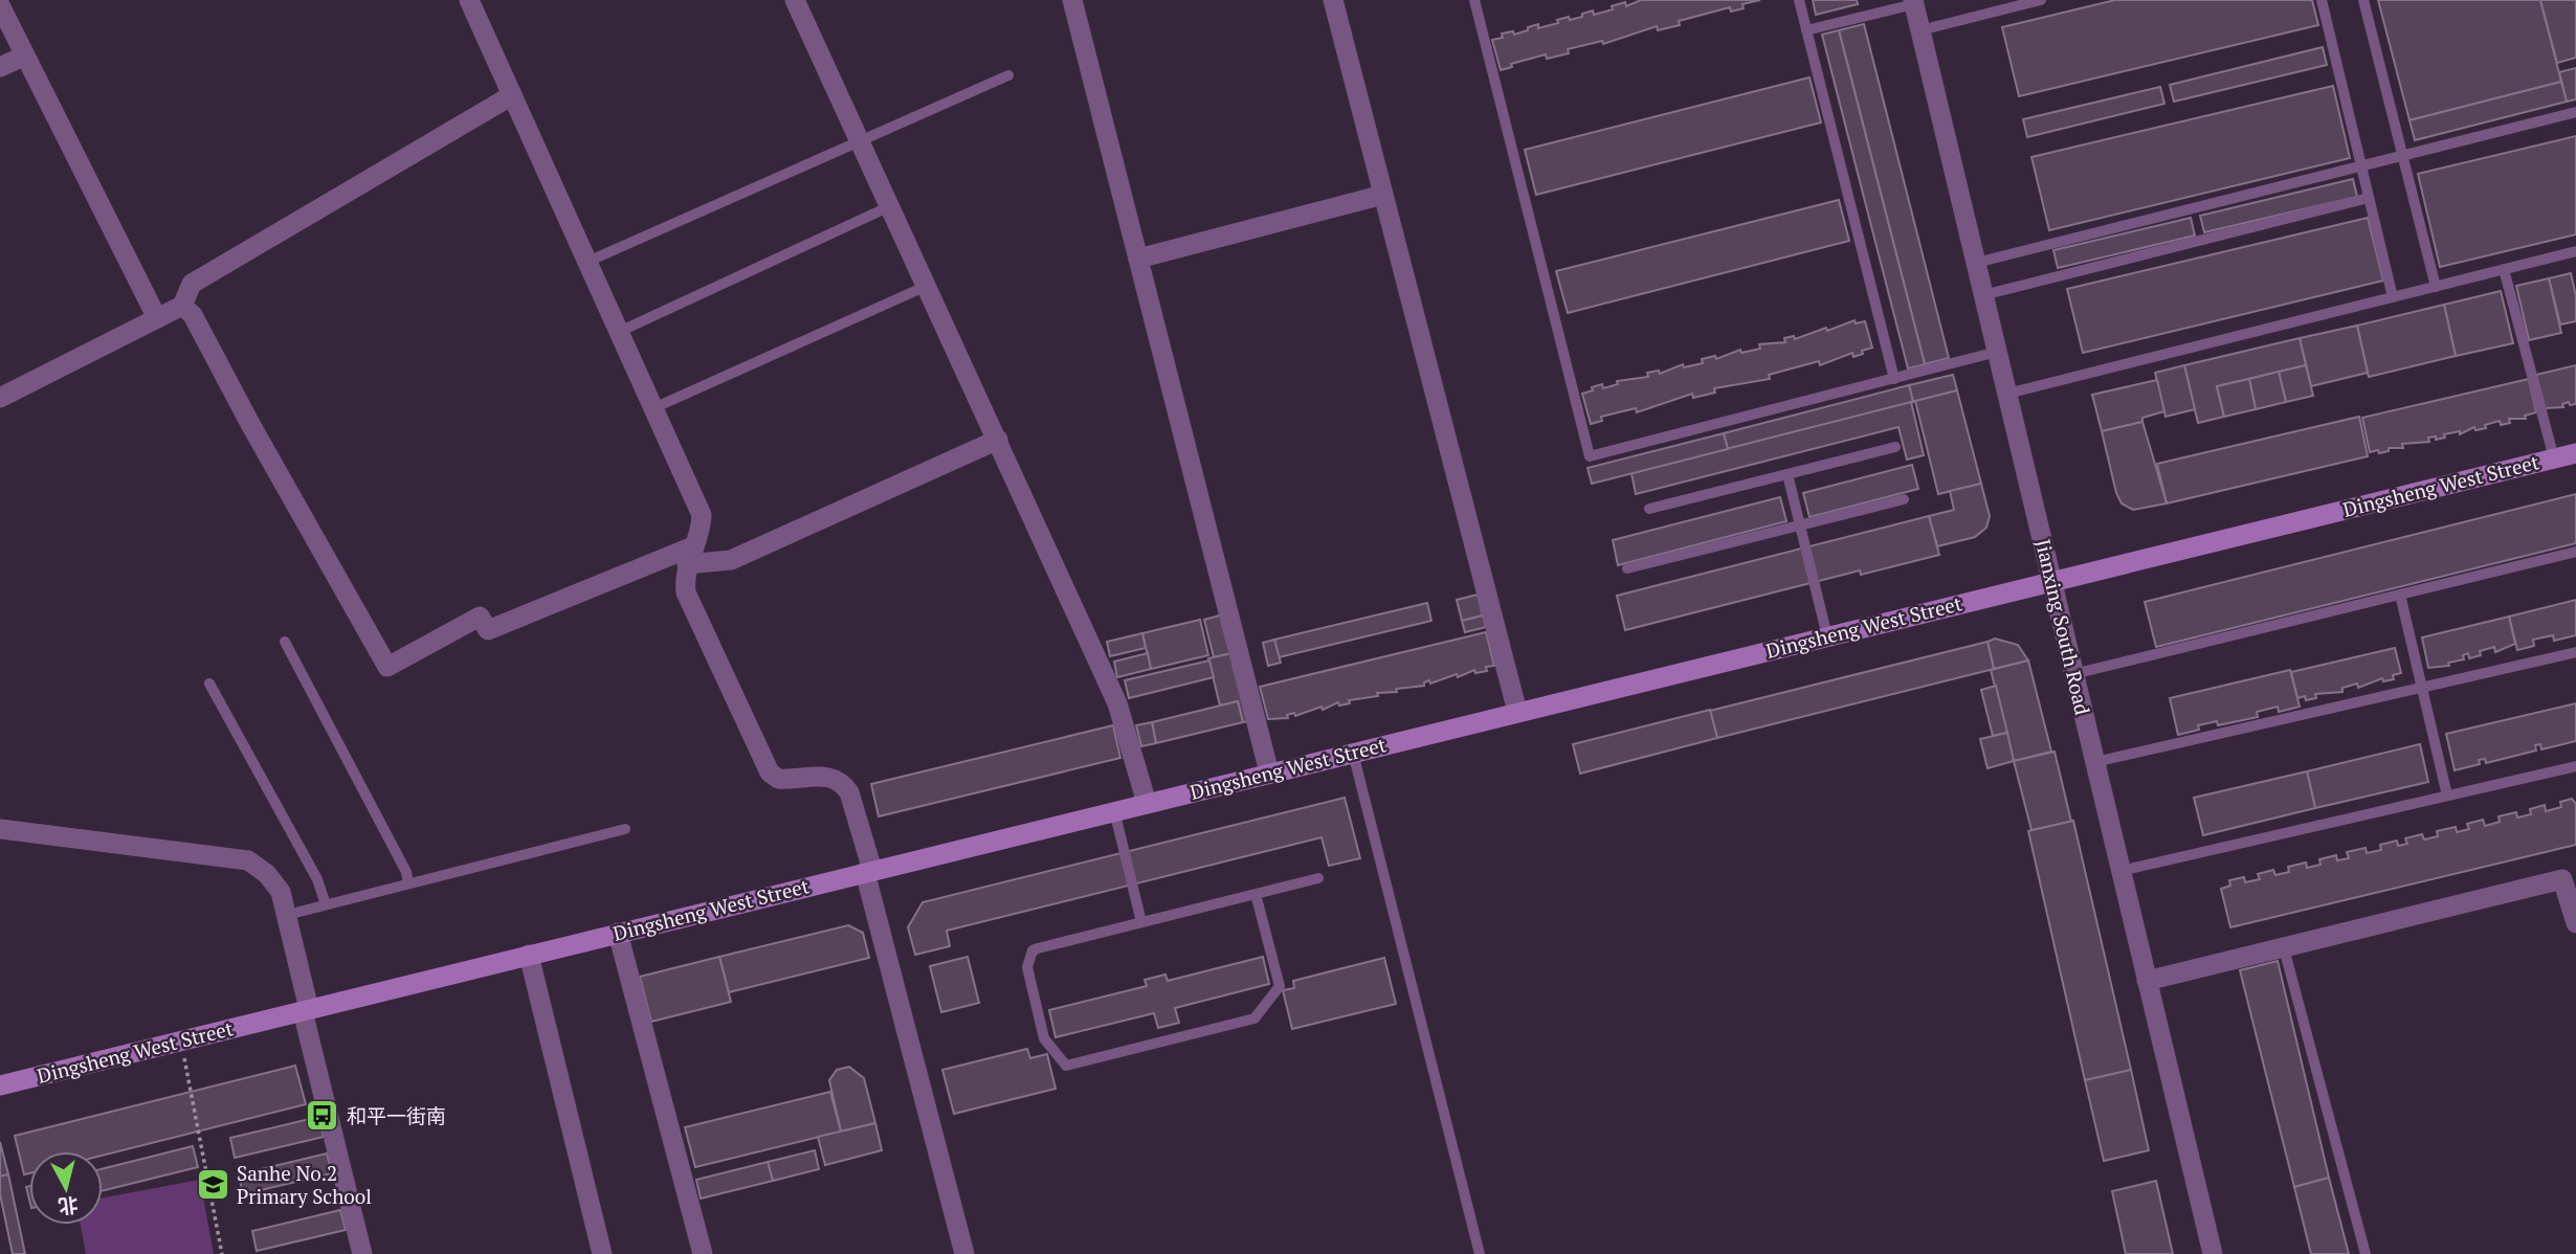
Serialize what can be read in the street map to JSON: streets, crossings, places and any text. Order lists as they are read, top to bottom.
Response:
{
  "streets": {
    "main road": ["Dingsheng West Street"],
    "street": ["Jianxing South Road"]
  },
  "crossings": [
    ["Dingsheng West Street", "Jianxing South Road"]
  ],
  "places": {
    "bus stop": ["和平一街南"],
    "school or university": ["Sanhe No.2 Primary School"]
  },
  "north": "bottom"
}
